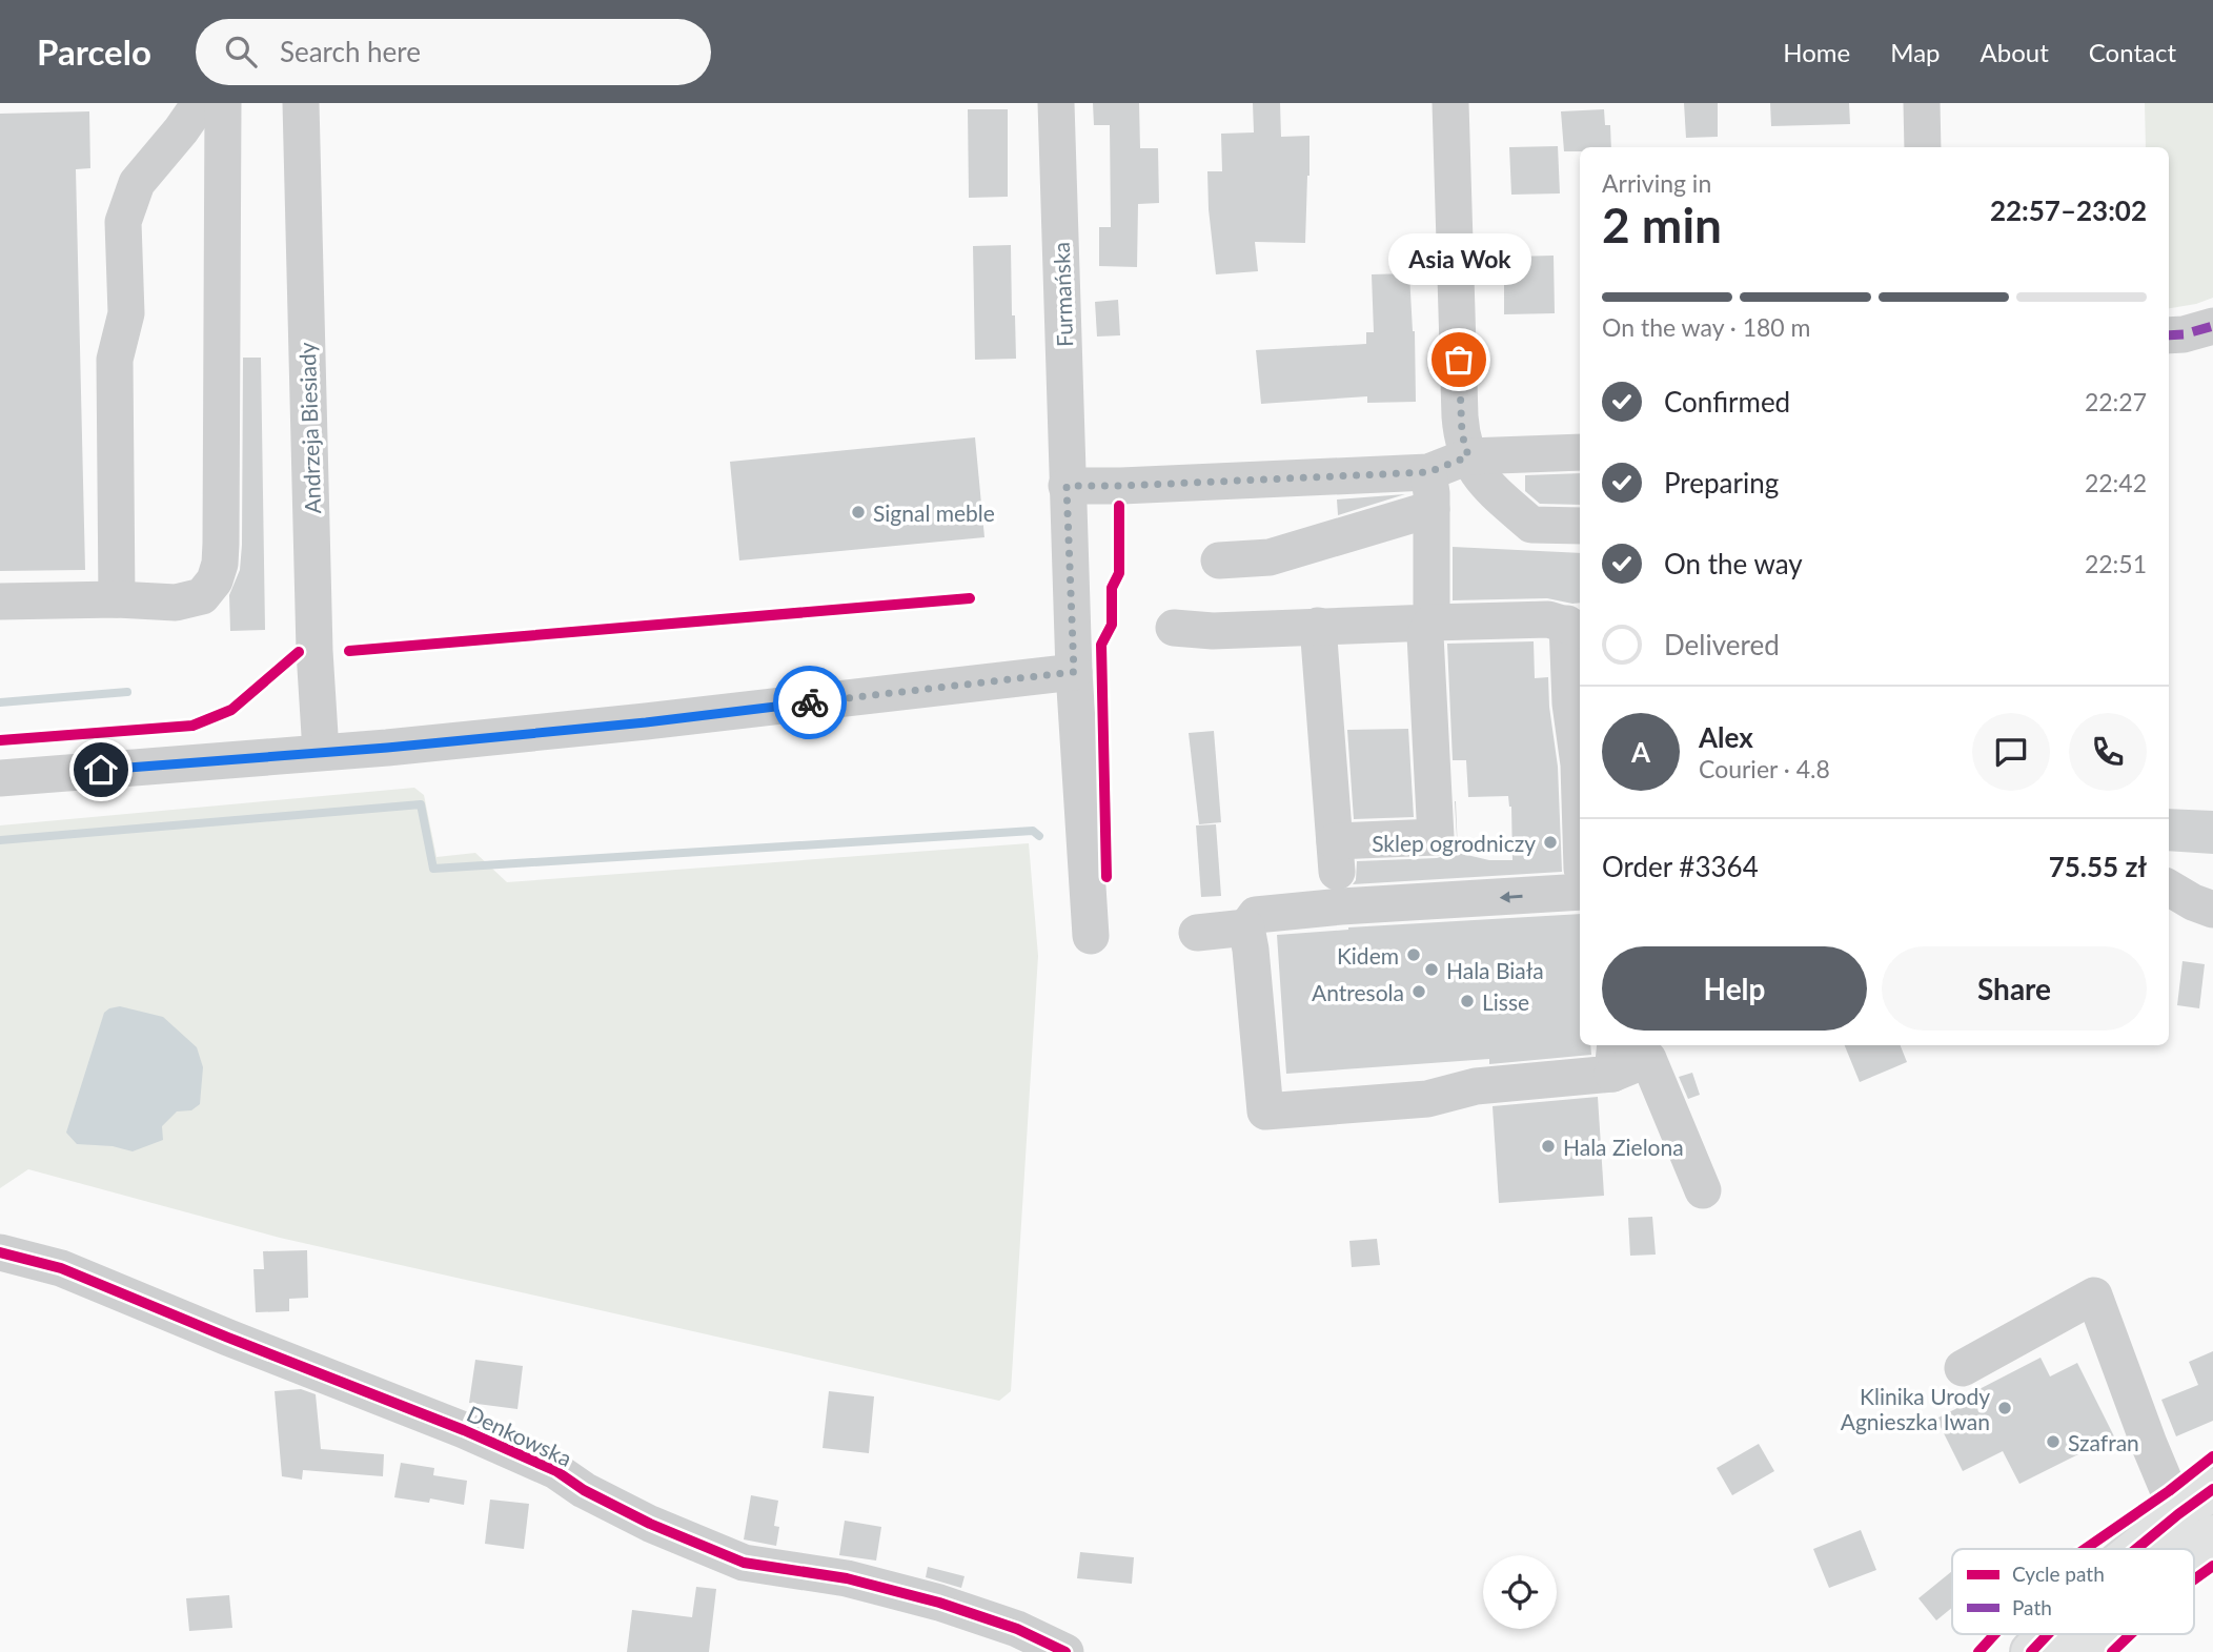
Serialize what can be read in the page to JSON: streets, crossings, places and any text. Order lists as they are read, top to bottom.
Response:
{
  "streets": {
    "street": ["Furmańska", "Andrzeja Biesiady", "Denkowska"]
  },
  "places": [
    "Asia Wok",
    "Signal meble",
    "Sklep ogrodniczy",
    "Kidem",
    "Hala Biała",
    "Antresola",
    "Lisse",
    "Hala Zielona",
    "Klinika Urody Agnieszka Iwan",
    "Szafran"
  ],
  "legend": ["Cycle path", "Path"],
  "page": {
    "header": "Parcelo",
    "search": "Search here",
    "nav": [
      "Home",
      "Map",
      "About",
      "Contact"
    ],
    "heading": ["2 min", "Arriving in", "22:57–23:02"],
    "panel": [
      "Alex",
      "Courier · 4.8",
      "Order #3364",
      "75.55 zł"
    ],
    "bubble": "Asia Wok",
    "bar": "On the way · 180 m",
    "list": [
      ["Confirmed", "22:27"],
      ["Preparing", "22:42"],
      ["On the way", "22:51"],
      "Delivered"
    ],
    "round": "A",
    "buttons": ["Help", "Share"]
  }
}
